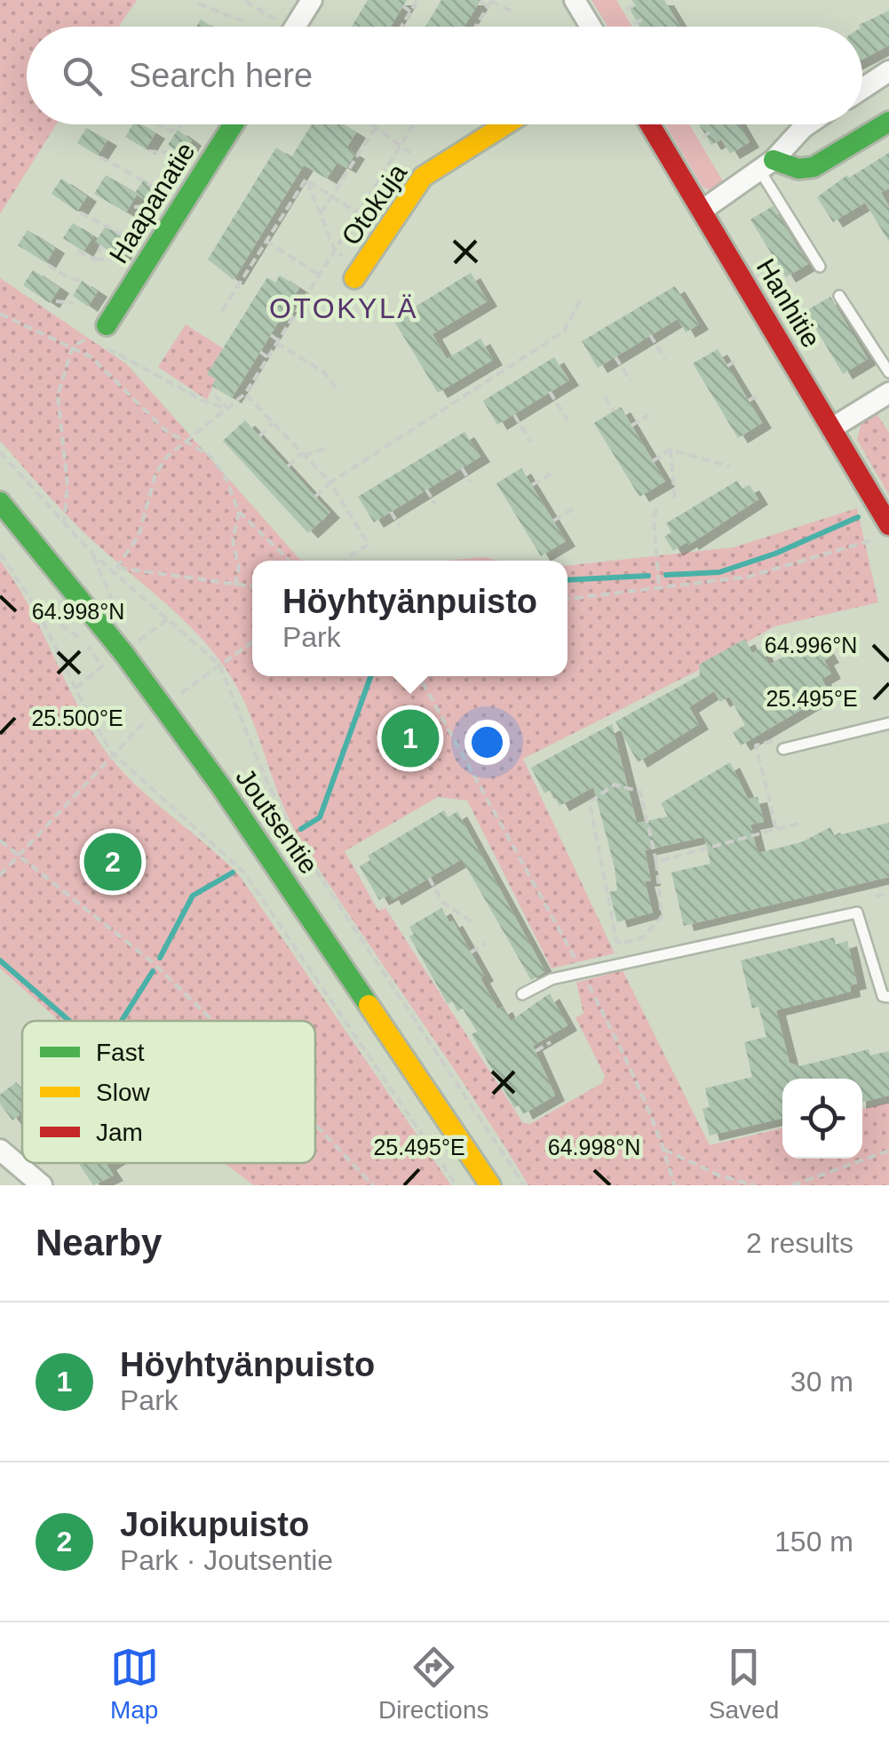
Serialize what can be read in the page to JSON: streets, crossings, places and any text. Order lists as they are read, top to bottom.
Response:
{
  "streets": {
    "street": [
      "Haapanatie",
      "Otokuja",
      "Hanhitie",
      "Joutsentie"
    ]
  },
  "districts": ["OTOKYLÄ"],
  "legend": ["Fast", "Slow", "Jam"],
  "page": {
    "search": "Search here",
    "popup": ["Höyhtyänpuisto", "Park"],
    "pins": ["1", "2"],
    "heading": ["Nearby", "2 results"],
    "list": [
      {
        "mark": "1",
        "name": "Höyhtyänpuisto",
        "note": "Park",
        "value": "30 m"
      },
      {
        "mark": "2",
        "name": "Joikupuisto",
        "note": "Park · Joutsentie",
        "value": "150 m"
      }
    ],
    "nav": ["Map", "Directions", "Saved"]
  },
  "coordinates": [
    "64.998°N",
    "64.996°N",
    "25.495°E",
    "25.500°E"
  ]
}
